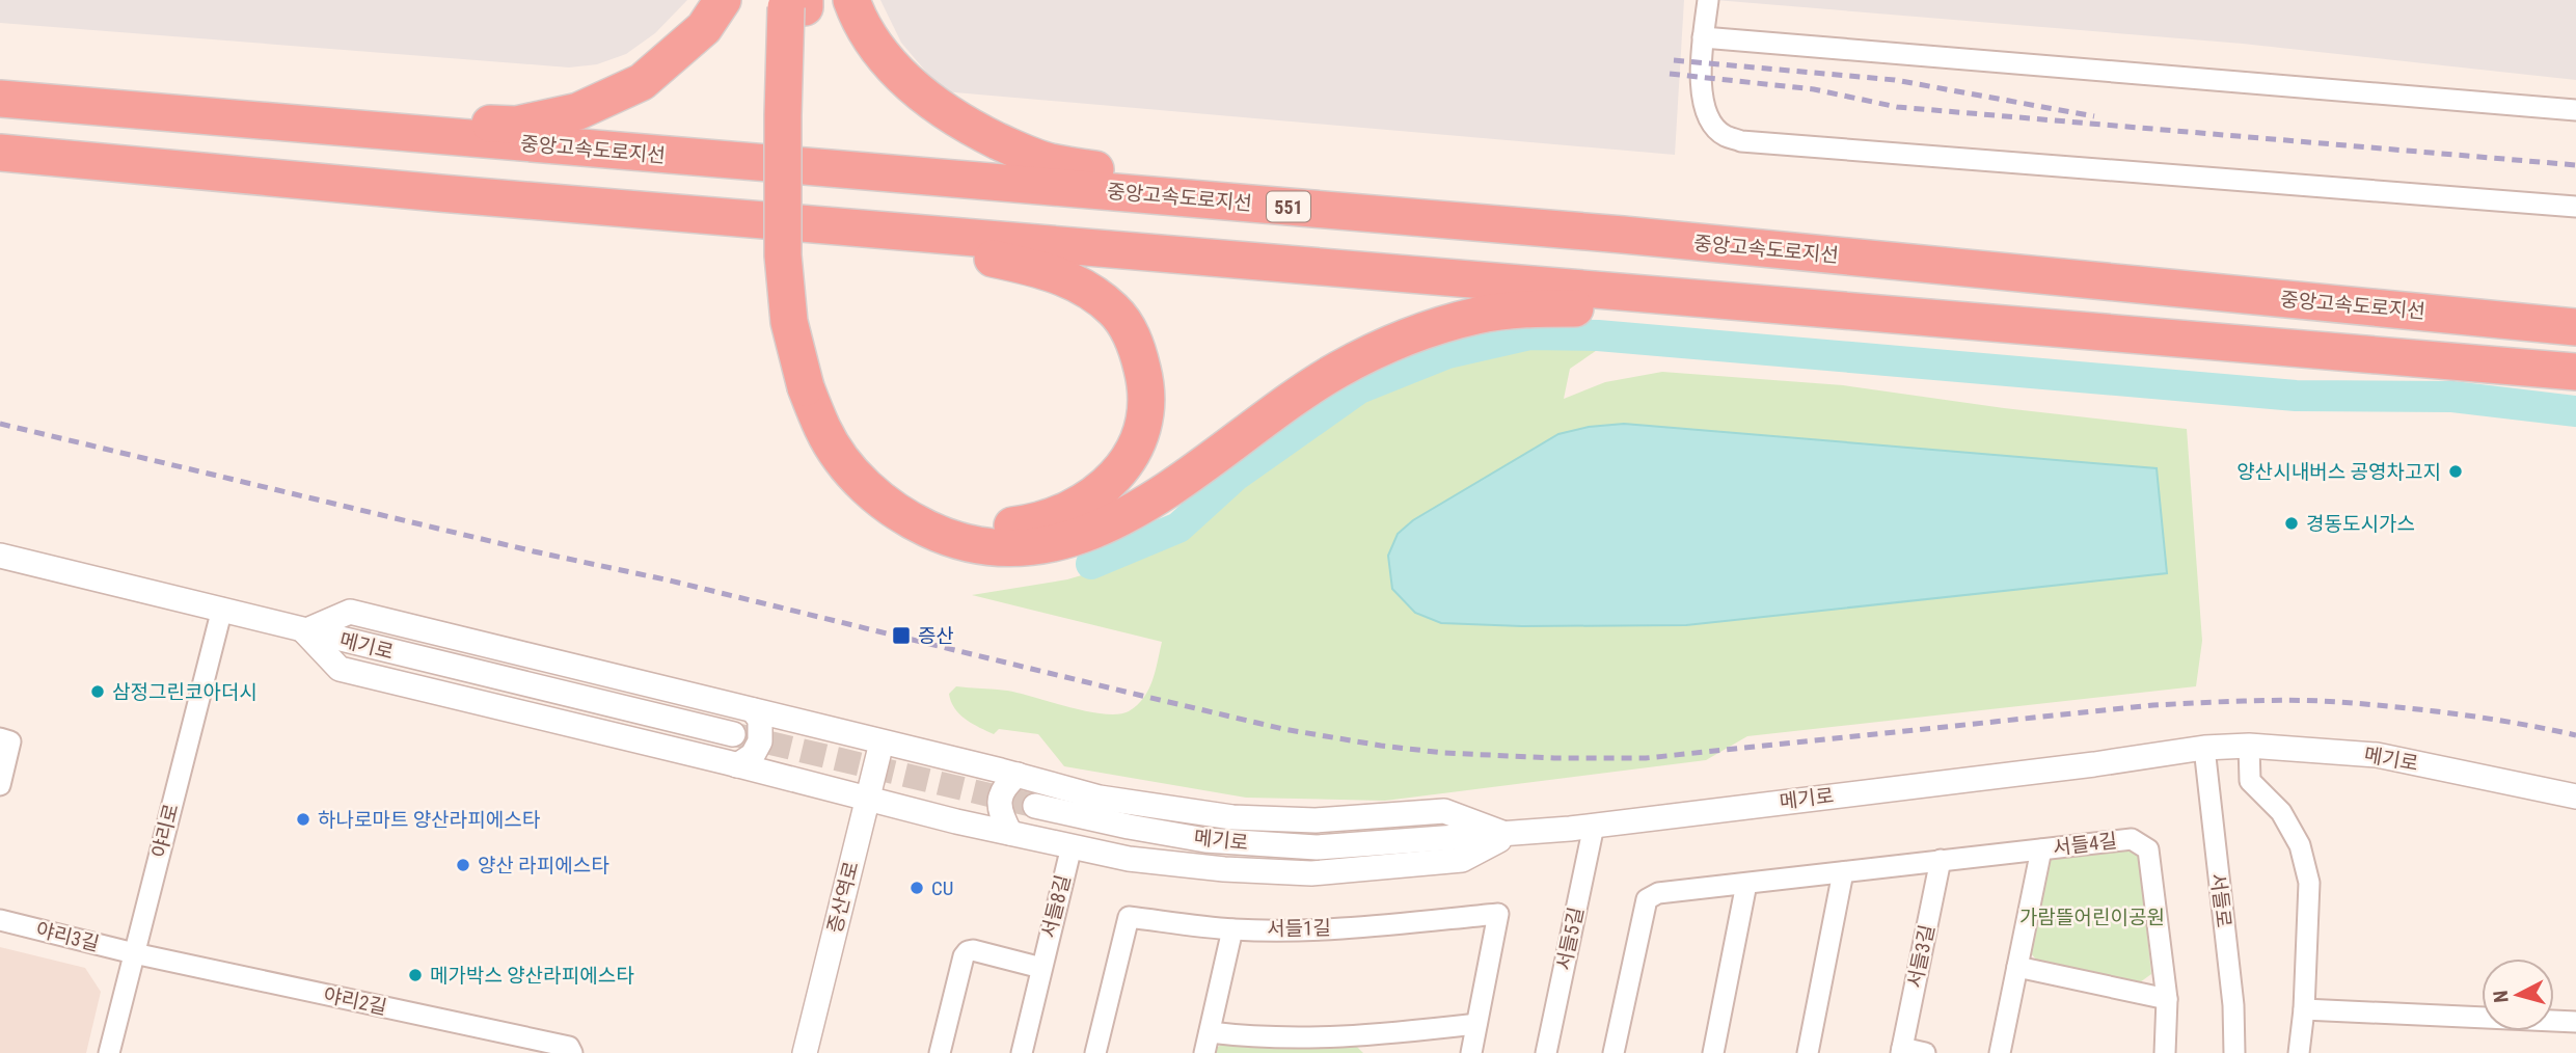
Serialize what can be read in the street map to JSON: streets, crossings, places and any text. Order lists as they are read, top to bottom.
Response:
{
  "streets": {
    "highway": ["중앙고속도로지선", "551"],
    "street": [
      "메기로",
      "야리로",
      "서들4길",
      "증산역로",
      "서들로",
      "서들8길",
      "서들1길",
      "야리3길",
      "서들5길",
      "서들3길",
      "야리2길"
    ]
  },
  "crossings": [
    ["메기로", "야리로"],
    ["메기로", "서들로"],
    ["메기로", "서들5길"],
    ["야리로", "야리3길"],
    ["야리로", "야리2길"],
    ["서들4길", "서들3길"],
    ["야리3길", "야리2길"]
  ],
  "parks": ["가람뜰어린이공원"],
  "places": {
    "other": [
      "양산시내버스 공영차고지",
      "경동도시가스",
      "삼정그린코아더시",
      "하나로마트 양산라피에스타",
      "양산 라피에스타",
      "CU",
      "메가박스 양산라피에스타"
    ],
    "transit": ["증산"]
  },
  "north": "left"
}
